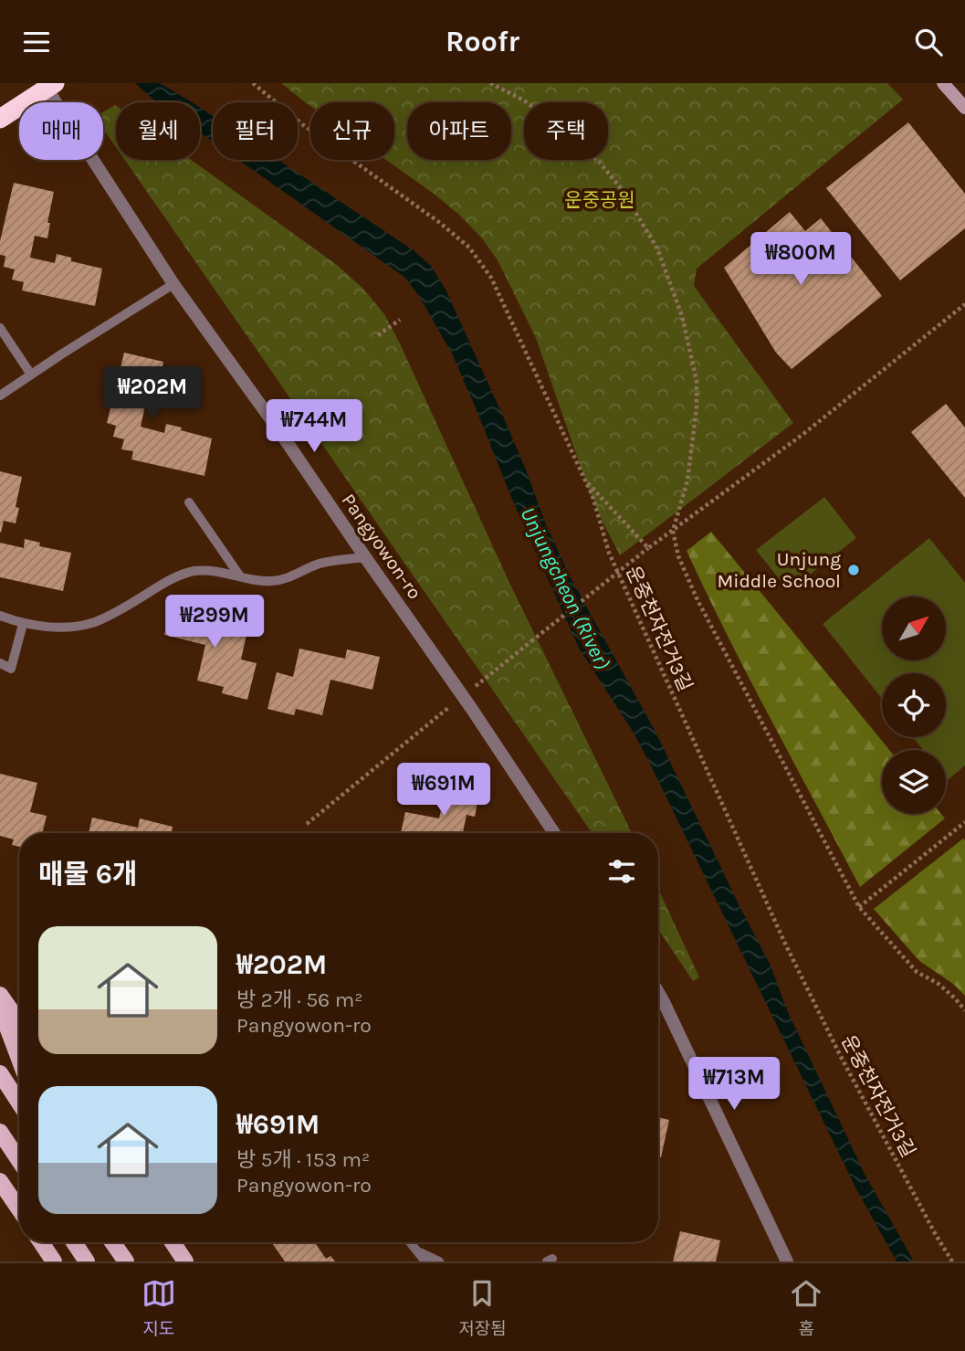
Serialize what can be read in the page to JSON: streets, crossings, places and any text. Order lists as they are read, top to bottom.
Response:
{
  "streets": {
    "street": ["Pangyowon-ro"],
    "path": ["운중천자전거3길"]
  },
  "water": ["Unjungcheon (River)"],
  "parks": ["운중공원"],
  "places": ["Unjung Middle School"],
  "north": "top right",
  "page": {
    "header": "Roofr",
    "chip": [
      "매매",
      "월세",
      "필터",
      "신규",
      "아파트",
      "주택"
    ],
    "price": [
      "₩800M",
      "₩202M",
      "₩744M",
      "₩299M",
      "₩691M",
      "₩713M"
    ],
    "heading": "매물 6개",
    "list": [
      {
        "name": "₩202M",
        "note": "방 2개 · 56 m² · Pangyowon-ro"
      },
      {
        "name": "₩691M",
        "note": "방 5개 · 153 m² · Pangyowon-ro"
      }
    ],
    "tabs": ["지도", "저장됨", "홈"]
  }
}
